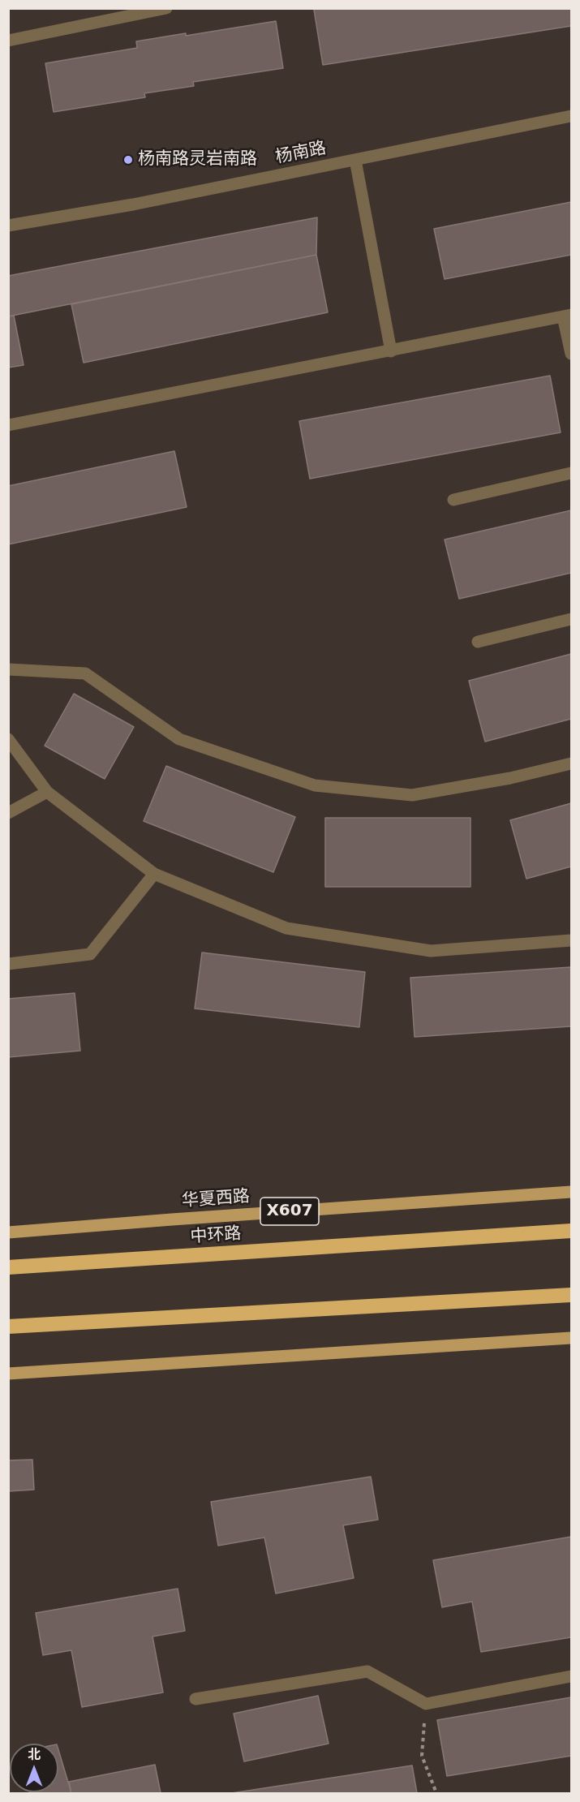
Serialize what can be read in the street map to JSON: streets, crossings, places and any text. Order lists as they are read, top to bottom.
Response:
{
  "streets": {
    "highway": ["中环路"],
    "main road": ["华夏西路", "X607"],
    "street": ["杨南路"]
  },
  "places": ["杨南路灵岩南路"],
  "north": "top"
}
